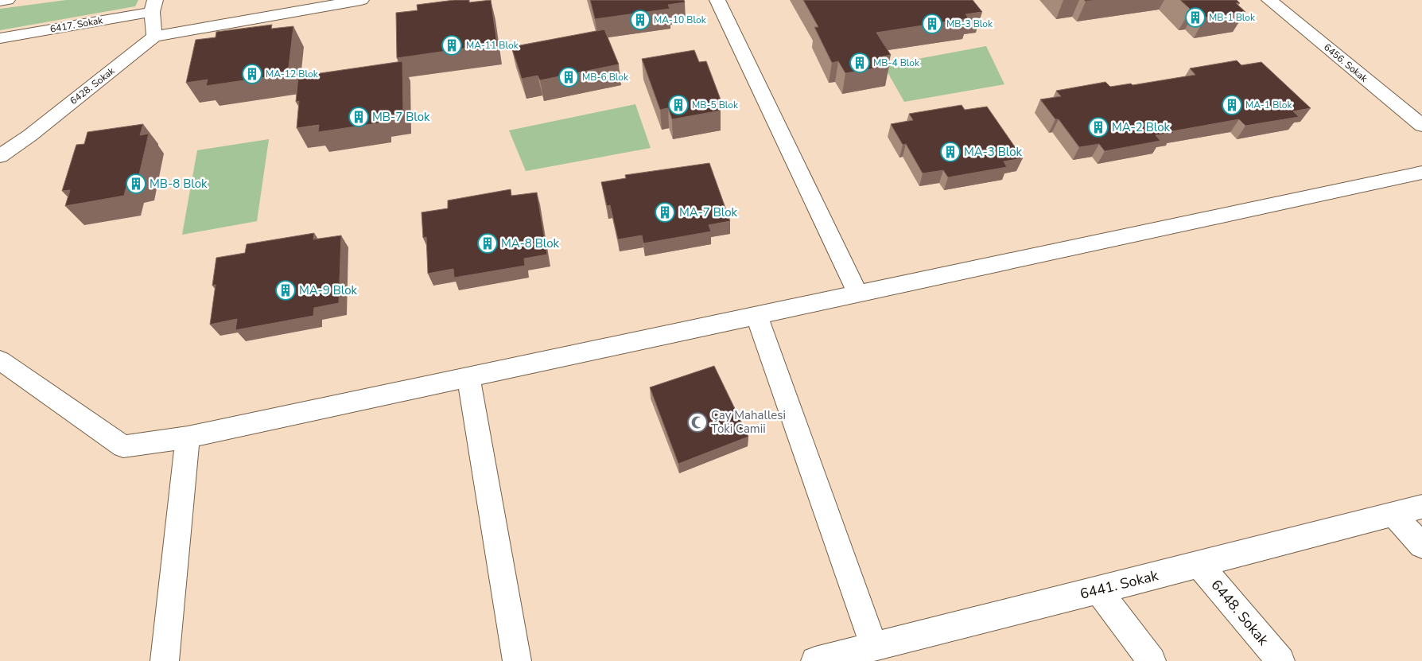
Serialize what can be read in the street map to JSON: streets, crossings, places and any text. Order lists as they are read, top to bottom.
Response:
{
  "streets": {
    "street": [
      "6417. Sokak",
      "6456. Sokak",
      "6428. Sokak",
      "6441. Sokak",
      "6448. Sokak"
    ]
  },
  "crossings": [
    ["6441. Sokak", "6448. Sokak"]
  ],
  "places": {
    "building": [
      "MB-1 Blok",
      "MA-10 Blok",
      "MB-3 Blok",
      "MA-11 Blok",
      "MB-4 Blok",
      "MA-12 Blok",
      "MB-6 Blok",
      "MB-5 Blok",
      "MA-1 Blok",
      "MB-7 Blok",
      "MA-2 Blok",
      "MA-3 Blok",
      "MB-8 Blok",
      "MA-7 Blok",
      "MA-8 Blok",
      "MA-9 Blok"
    ],
    "mosque": ["Çay Mahallesi Toki Camii"]
  }
}
